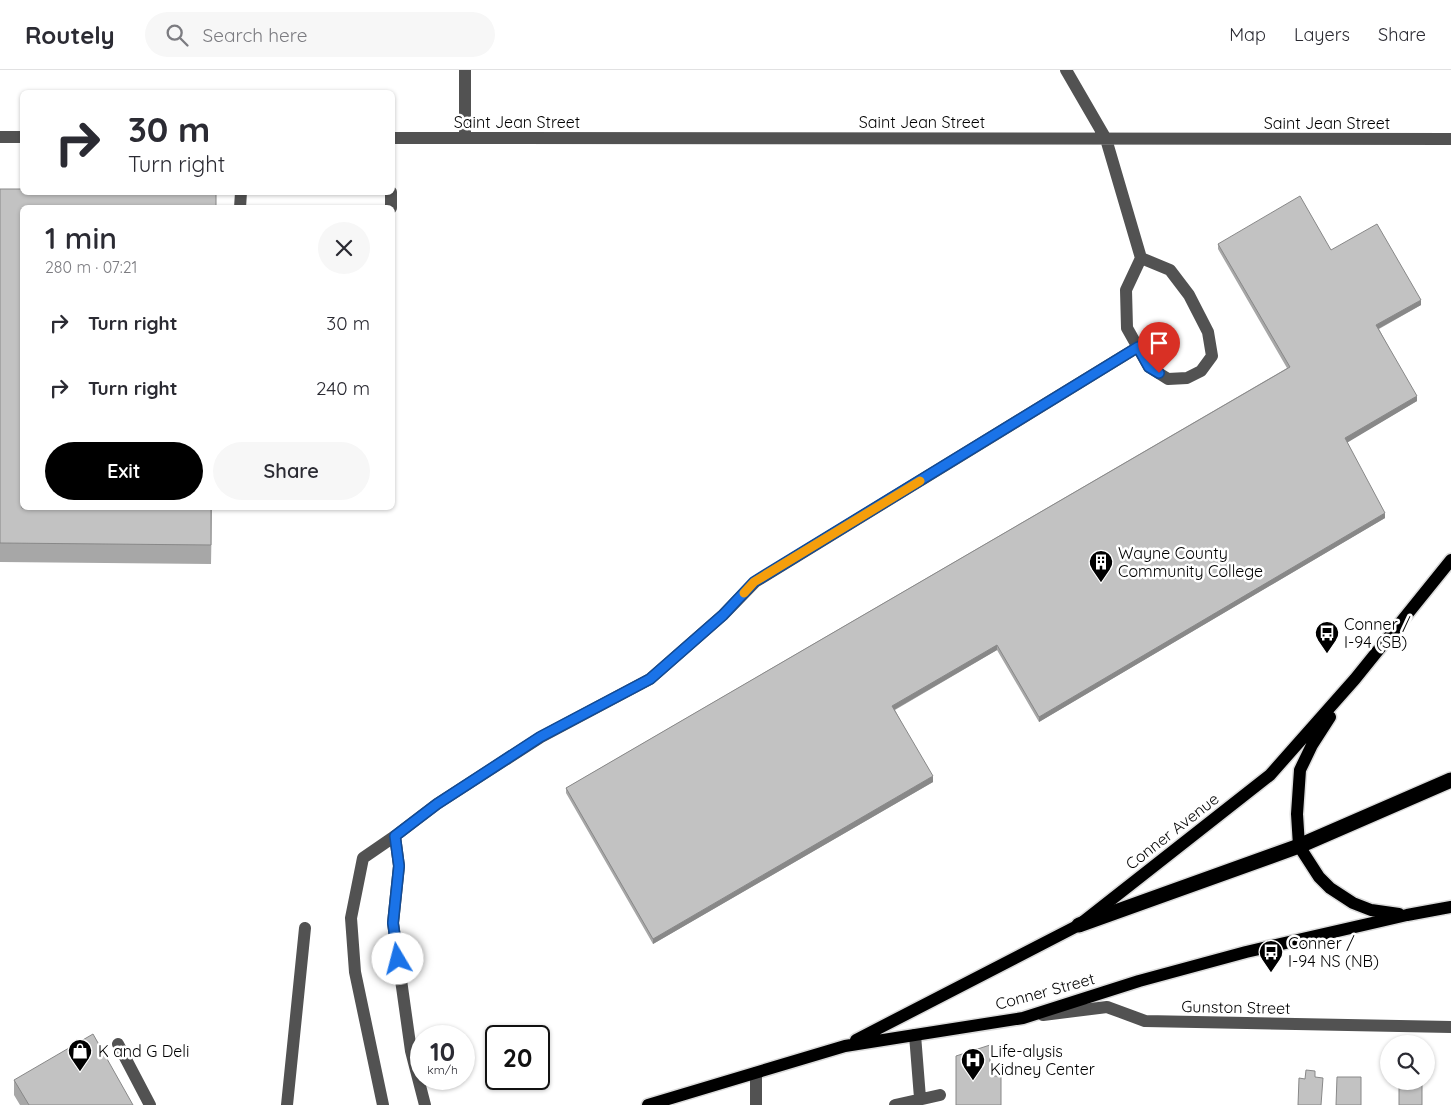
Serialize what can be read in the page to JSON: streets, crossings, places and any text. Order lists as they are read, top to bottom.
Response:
{
  "streets": {
    "main road": ["Conner Avenue", "Conner Street"],
    "street": ["Saint Jean Street", "Gunston Street"]
  },
  "crossings": [
    ["Conner Avenue", "Conner Street"],
    ["Conner Street", "Gunston Street"]
  ],
  "places": {
    "building": ["Wayne County Community College"],
    "bus stop": ["Conner / I-94 (SB)", "Conner / I-94 NS (NB)"],
    "shop": ["K and G Deli"],
    "hospital": ["Life-alysis Kidney Center"]
  },
  "page": {
    "header": "Routely",
    "search": "Search here",
    "nav": ["Map", "Layers", "Share"],
    "turn": ["30 m", "Turn right"],
    "heading": ["1 min", "280 m · 07:21"],
    "list": [
      {
        "name": "Turn right",
        "value": "30 m"
      },
      {
        "name": "Turn right",
        "value": "240 m"
      }
    ],
    "buttons": ["Exit", "Share"],
    "speed": "10 km/h",
    "limit": "20"
  }
}
